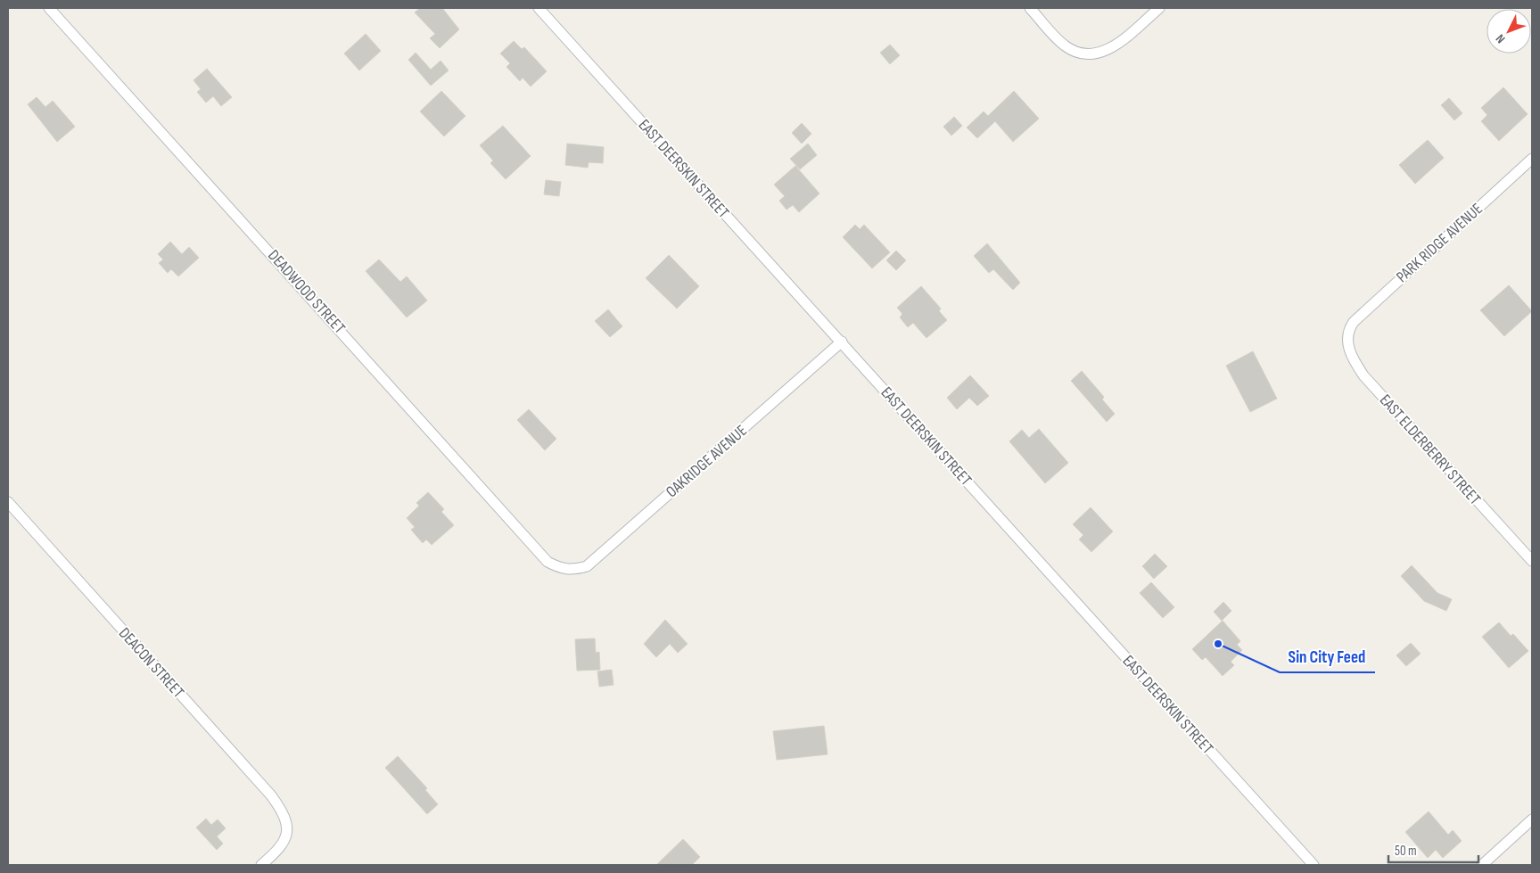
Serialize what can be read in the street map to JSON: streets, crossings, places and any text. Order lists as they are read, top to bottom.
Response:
{
  "streets": {
    "street": [
      "EAST DEERSKIN STREET",
      "PARK RIDGE AVENUE",
      "DEADWOOD STREET",
      "EAST ELDERBERRY STREET",
      "OAKRIDGE AVENUE",
      "DEACON STREET"
    ]
  },
  "crossings": [
    ["EAST DEERSKIN STREET", "OAKRIDGE AVENUE"],
    ["PARK RIDGE AVENUE", "EAST ELDERBERRY STREET"],
    ["DEADWOOD STREET", "OAKRIDGE AVENUE"]
  ],
  "places": ["Sin City Feed"],
  "scale_bar": "50 m",
  "north": "bottom left"
}
